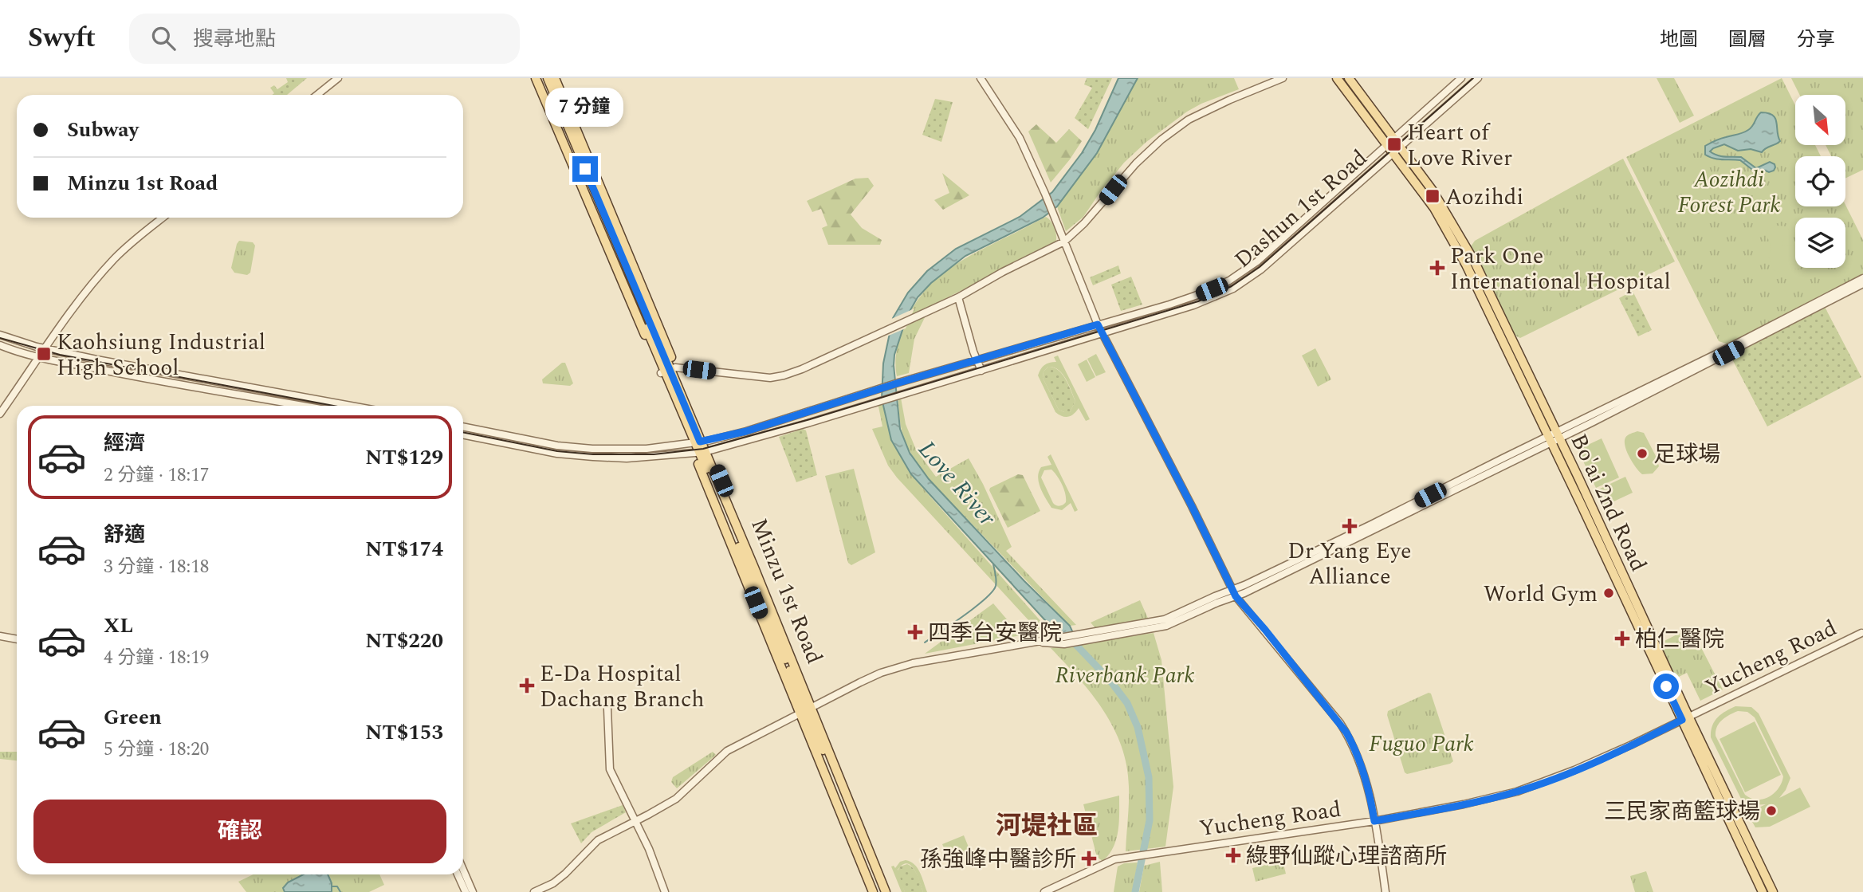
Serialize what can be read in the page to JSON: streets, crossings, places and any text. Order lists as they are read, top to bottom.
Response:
{
  "streets": {
    "main road": ["Bo'ai 2nd Road", "Minzu 1st Road"],
    "street": ["Dashun 1st Road", "Yucheng Road"]
  },
  "crossings": [
    ["Dashun 1st Road", "Bo'ai 2nd Road"],
    ["Dashun 1st Road", "Minzu 1st Road"],
    ["Bo'ai 2nd Road", "Yucheng Road"]
  ],
  "districts": ["河堤社區"],
  "water": ["Love River"],
  "parks": ["Aozihdi Forest Park", "Riverbank Park", "Fuguo Park"],
  "places": {
    "transit": ["Heart of Love River", "Aozihdi", "Kaohsiung Industrial High School"],
    "health": [
      "Park One International Hospital",
      "Dr Yang Eye Alliance",
      "四季台安醫院",
      "柏仁醫院",
      "E-Da Hospital Dachang Branch",
      "綠野仙蹤心理諮商所",
      "孫強峰中醫診所"
    ],
    "other": ["足球場", "World Gym", "三民家商籃球場"]
  },
  "north": "bottom right",
  "page": {
    "header": "Swyft",
    "search": "搜尋地點",
    "nav": ["地圖", "圖層", "分享"],
    "bubble": "7 分鐘",
    "banner": ["Subway", "Minzu 1st Road"],
    "list": [
      {
        "name": "經濟",
        "note": "2 分鐘 · 18:17",
        "value": "NT$129"
      },
      {
        "name": "舒適",
        "note": "3 分鐘 · 18:18",
        "value": "NT$174"
      },
      {
        "name": "XL",
        "note": "4 分鐘 · 18:19",
        "value": "NT$220"
      },
      {
        "name": "Green",
        "note": "5 分鐘 · 18:20",
        "value": "NT$153"
      }
    ],
    "buttons": "確認"
  }
}
